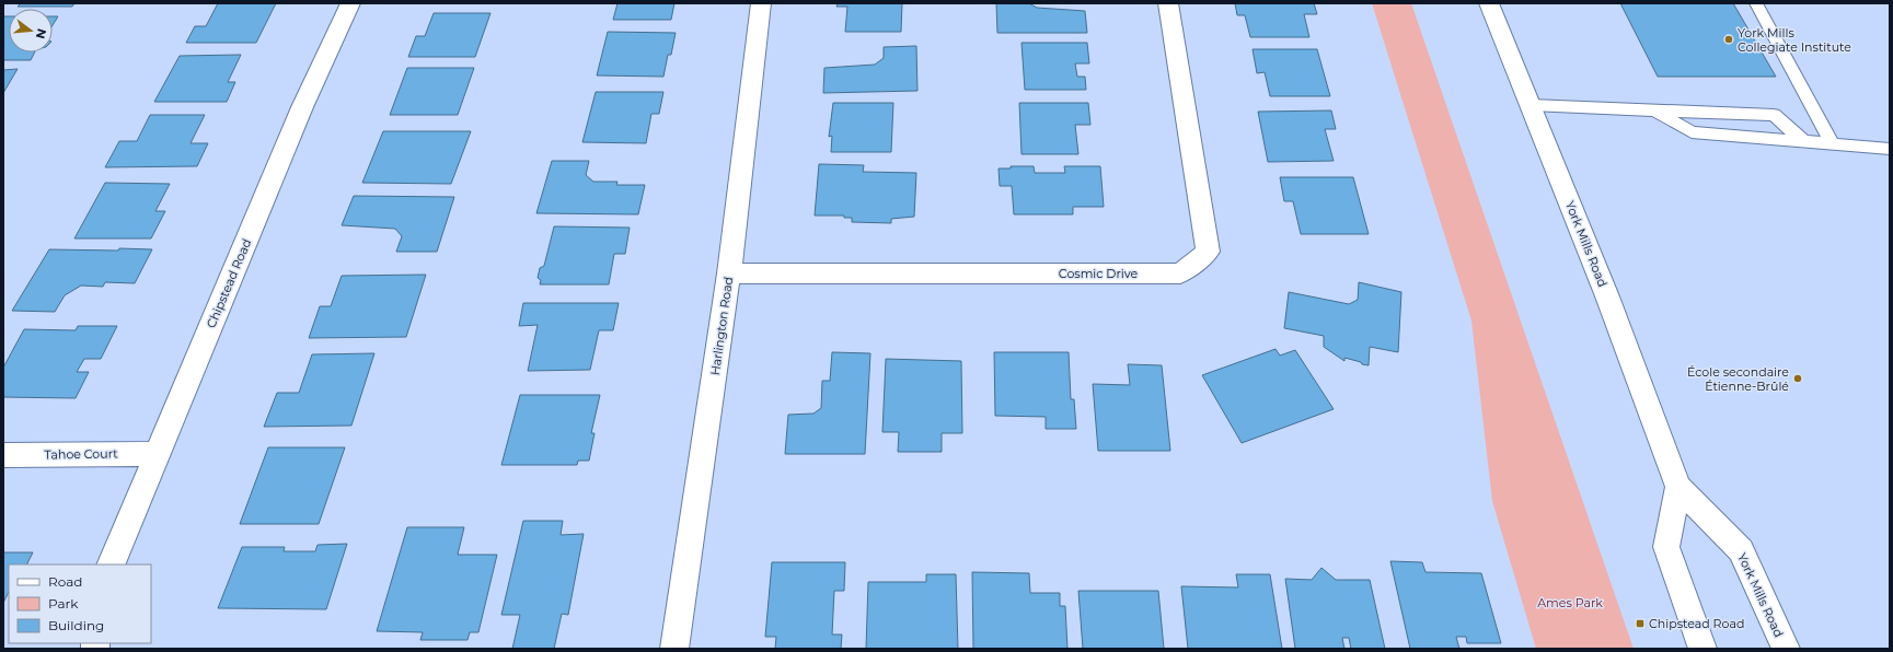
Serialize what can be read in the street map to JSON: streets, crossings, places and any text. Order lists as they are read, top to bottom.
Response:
{
  "streets": {
    "street": [
      "York Mills Road",
      "Cosmic Drive",
      "Chipstead Road",
      "Harlington Road",
      "Tahoe Court"
    ]
  },
  "crossings": [
    ["Cosmic Drive", "Harlington Road"],
    ["Chipstead Road", "Tahoe Court"]
  ],
  "parks": ["Ames Park"],
  "places": {
    "other": ["York Mills Collegiate Institute", "École secondaire Étienne-Brûlé"],
    "transit": ["Chipstead Road"]
  },
  "legend": ["Road", "Park", "Building"],
  "north": "right"
}
